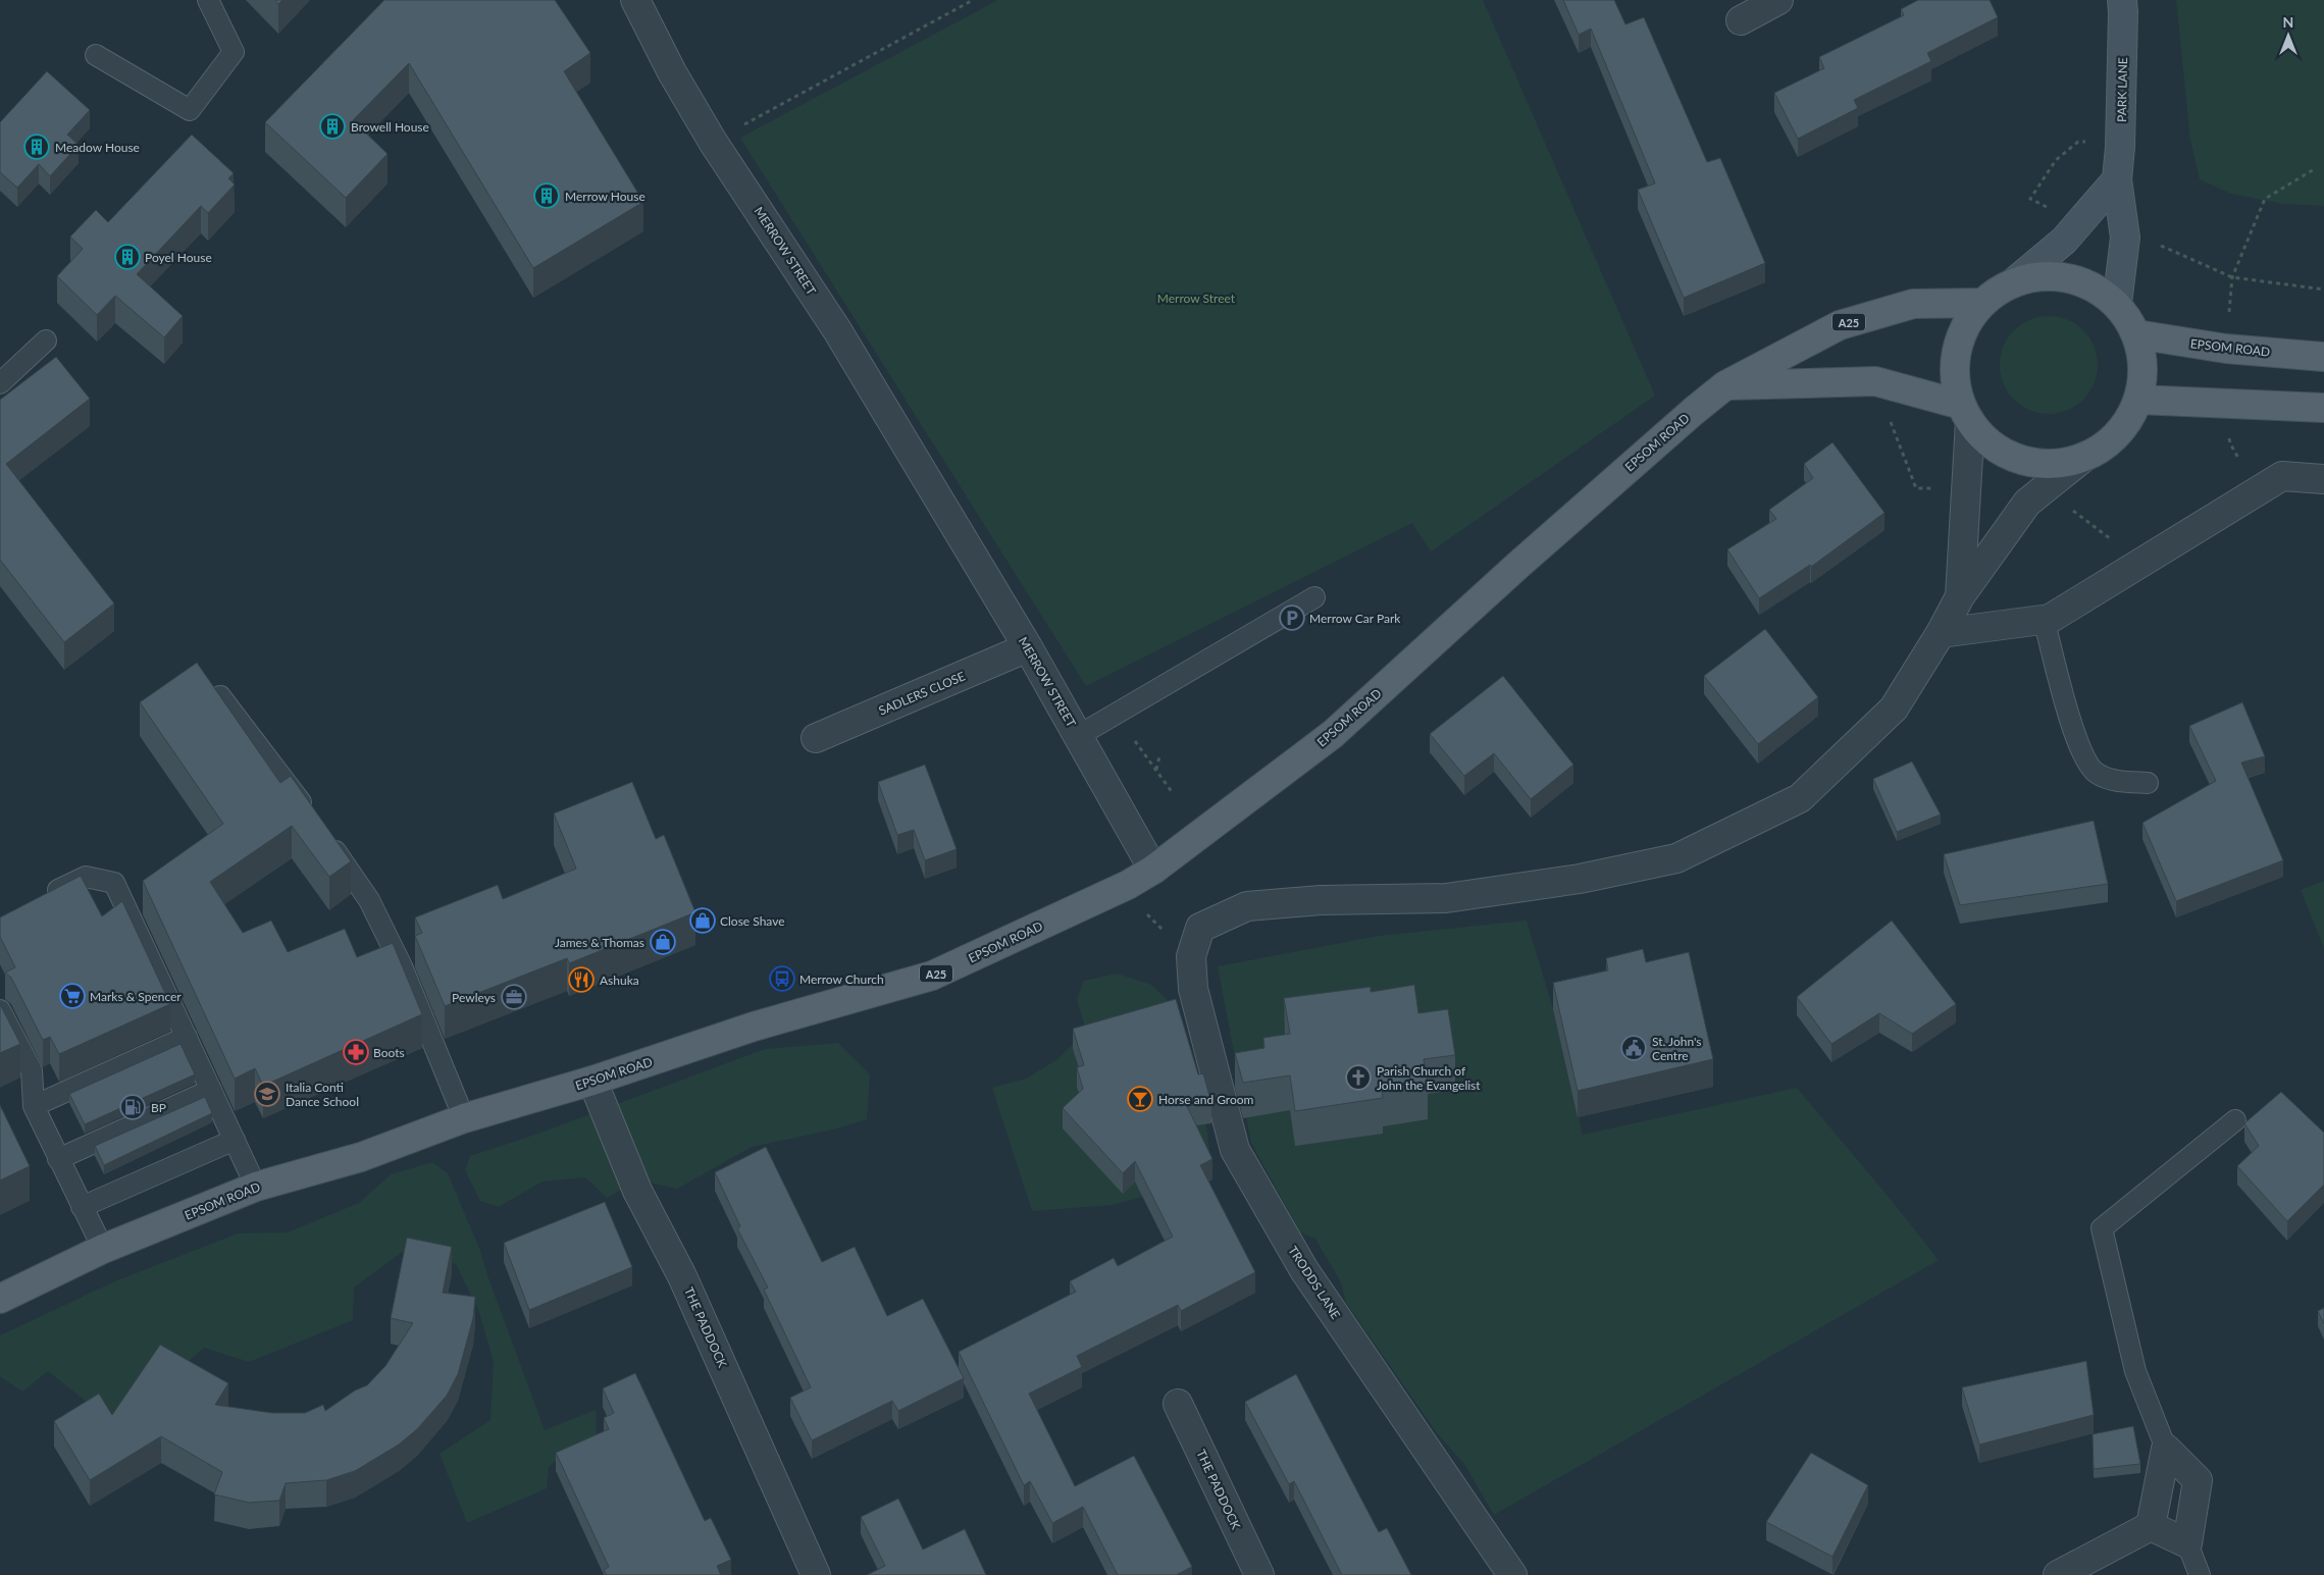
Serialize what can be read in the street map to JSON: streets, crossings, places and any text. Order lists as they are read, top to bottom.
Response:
{
  "streets": {
    "main road": ["PARK LANE", "A25", "EPSOM ROAD"],
    "street": [
      "MERROW STREET",
      "SADLERS CLOSE",
      "TRODDS LANE",
      "THE PADDOCK"
    ]
  },
  "crossings": [
    ["MERROW STREET", "EPSOM ROAD"],
    ["MERROW STREET", "SADLERS CLOSE"],
    ["EPSOM ROAD", "THE PADDOCK"]
  ],
  "parks": ["Merrow Street"],
  "places": {
    "building": [
      "Browell House",
      "Meadow House",
      "Merrow House",
      "Poyel House"
    ],
    "parking": ["Merrow Car Park"],
    "shop": ["Close Shave", "James & Thomas"],
    "bus stop": ["Merrow Church"],
    "restaurant": ["Ashuka"],
    "supermarket": ["Marks & Spencer"],
    "office": ["Pewleys"],
    "public building": ["St. John's Centre"],
    "pharmacy": ["Boots"],
    "church": ["Parish Church of John the Evangelist"],
    "school or university": ["Italia Conti Dance School"],
    "bar": ["Horse and Groom"],
    "fuel station": ["BP"]
  },
  "north": "top"
}
